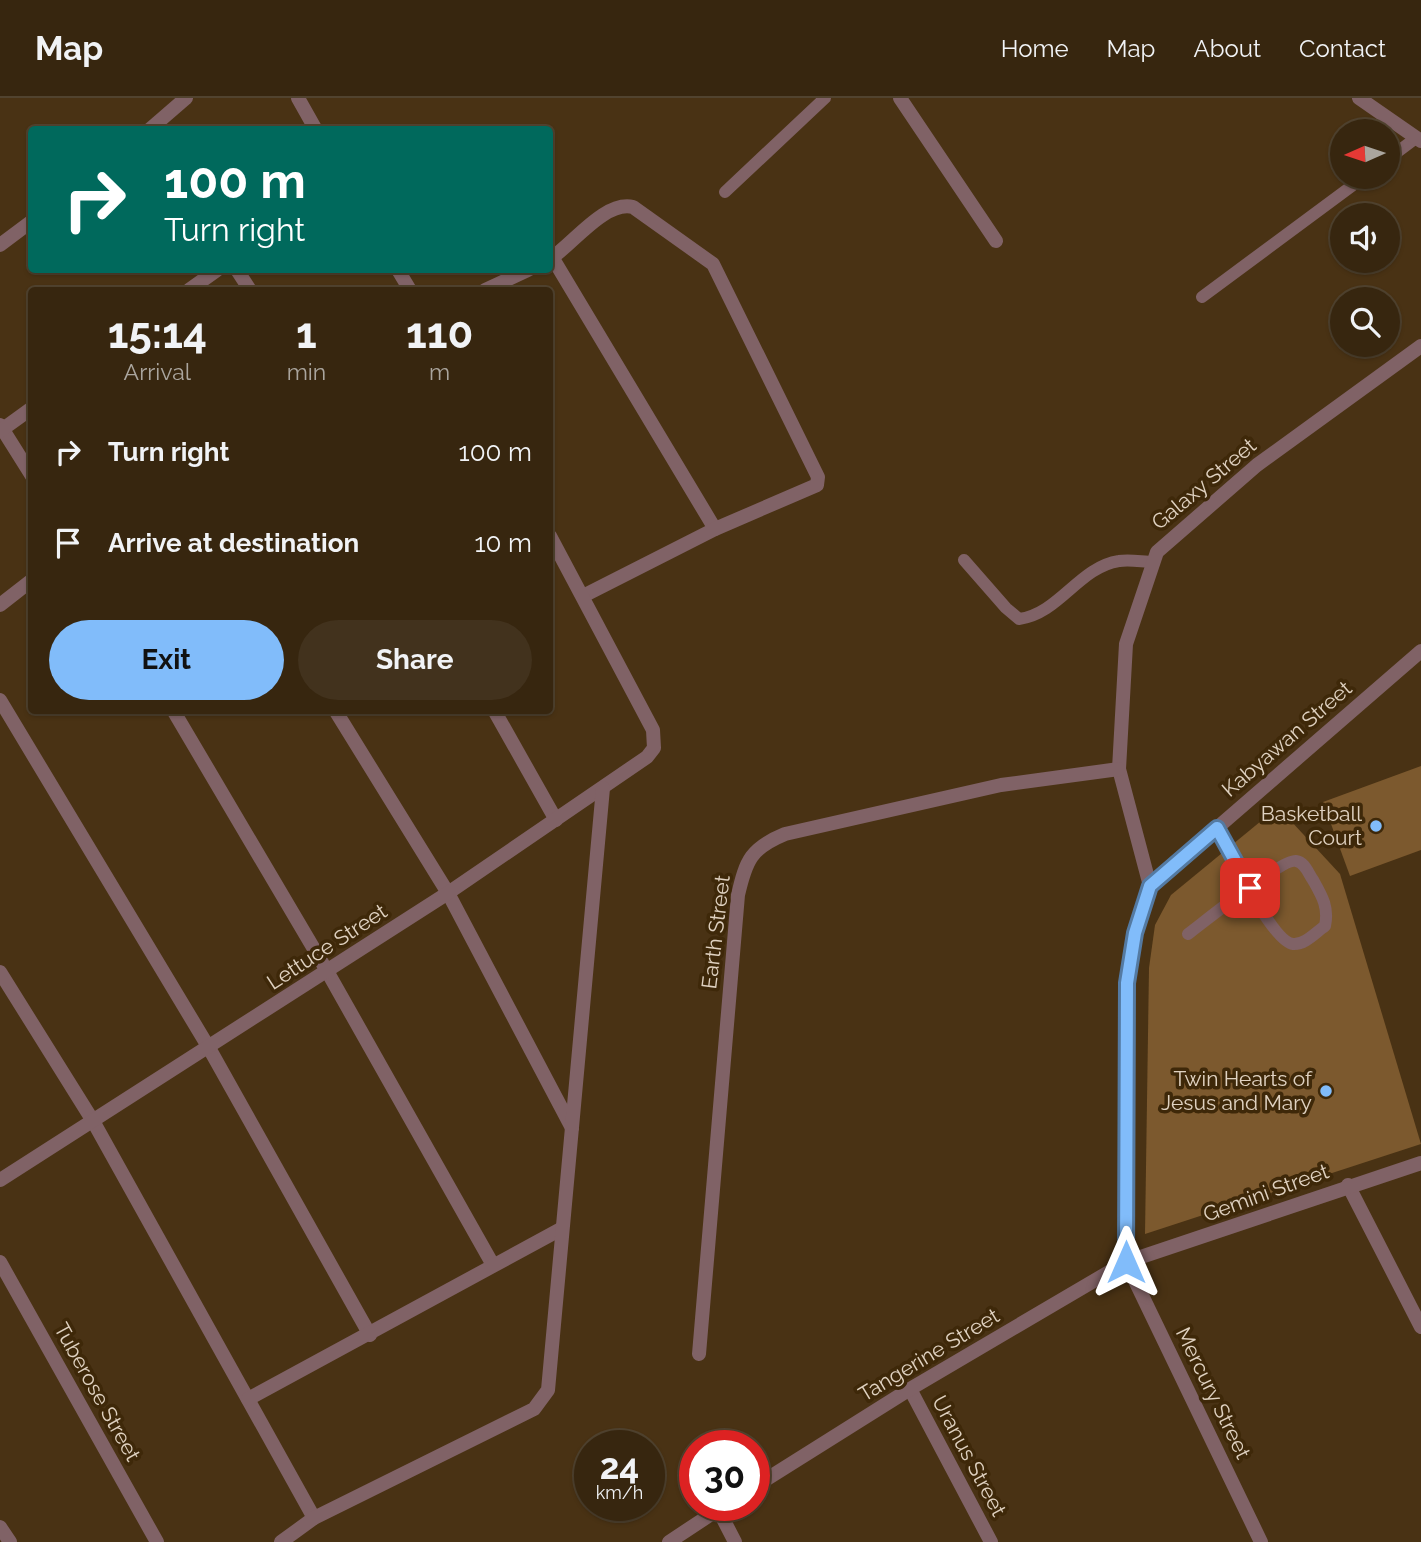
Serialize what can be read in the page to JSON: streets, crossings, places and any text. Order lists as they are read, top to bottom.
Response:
{
  "streets": {
    "street": [
      "Galaxy Street",
      "Kabyawan Street",
      "Earth Street",
      "Lettuce Street",
      "Gemini Street",
      "Tangerine Street",
      "Tuberose Street",
      "Mercury Street",
      "Uranus Street"
    ]
  },
  "crossings": [
    ["Galaxy Street", "Kabyawan Street"],
    ["Galaxy Street", "Earth Street"],
    ["Gemini Street", "Tangerine Street"],
    ["Gemini Street", "Mercury Street"],
    ["Tangerine Street", "Mercury Street"],
    ["Tangerine Street", "Uranus Street"]
  ],
  "places": ["Basketball Court", "Twin Hearts of Jesus and Mary"],
  "north": "left",
  "page": {
    "header": "Map",
    "nav": [
      "Home",
      "Map",
      "About",
      "Contact"
    ],
    "turn": ["100 m", "Turn right"],
    "eta": [
      "15:14",
      "Arrival",
      "1",
      "min",
      "110",
      "m"
    ],
    "list": [
      {
        "name": "Turn right",
        "value": "100 m"
      },
      {
        "name": "Arrive at destination",
        "value": "10 m"
      }
    ],
    "buttons": ["Exit", "Share"],
    "speed": "24 km/h",
    "limit": "30"
  }
}
